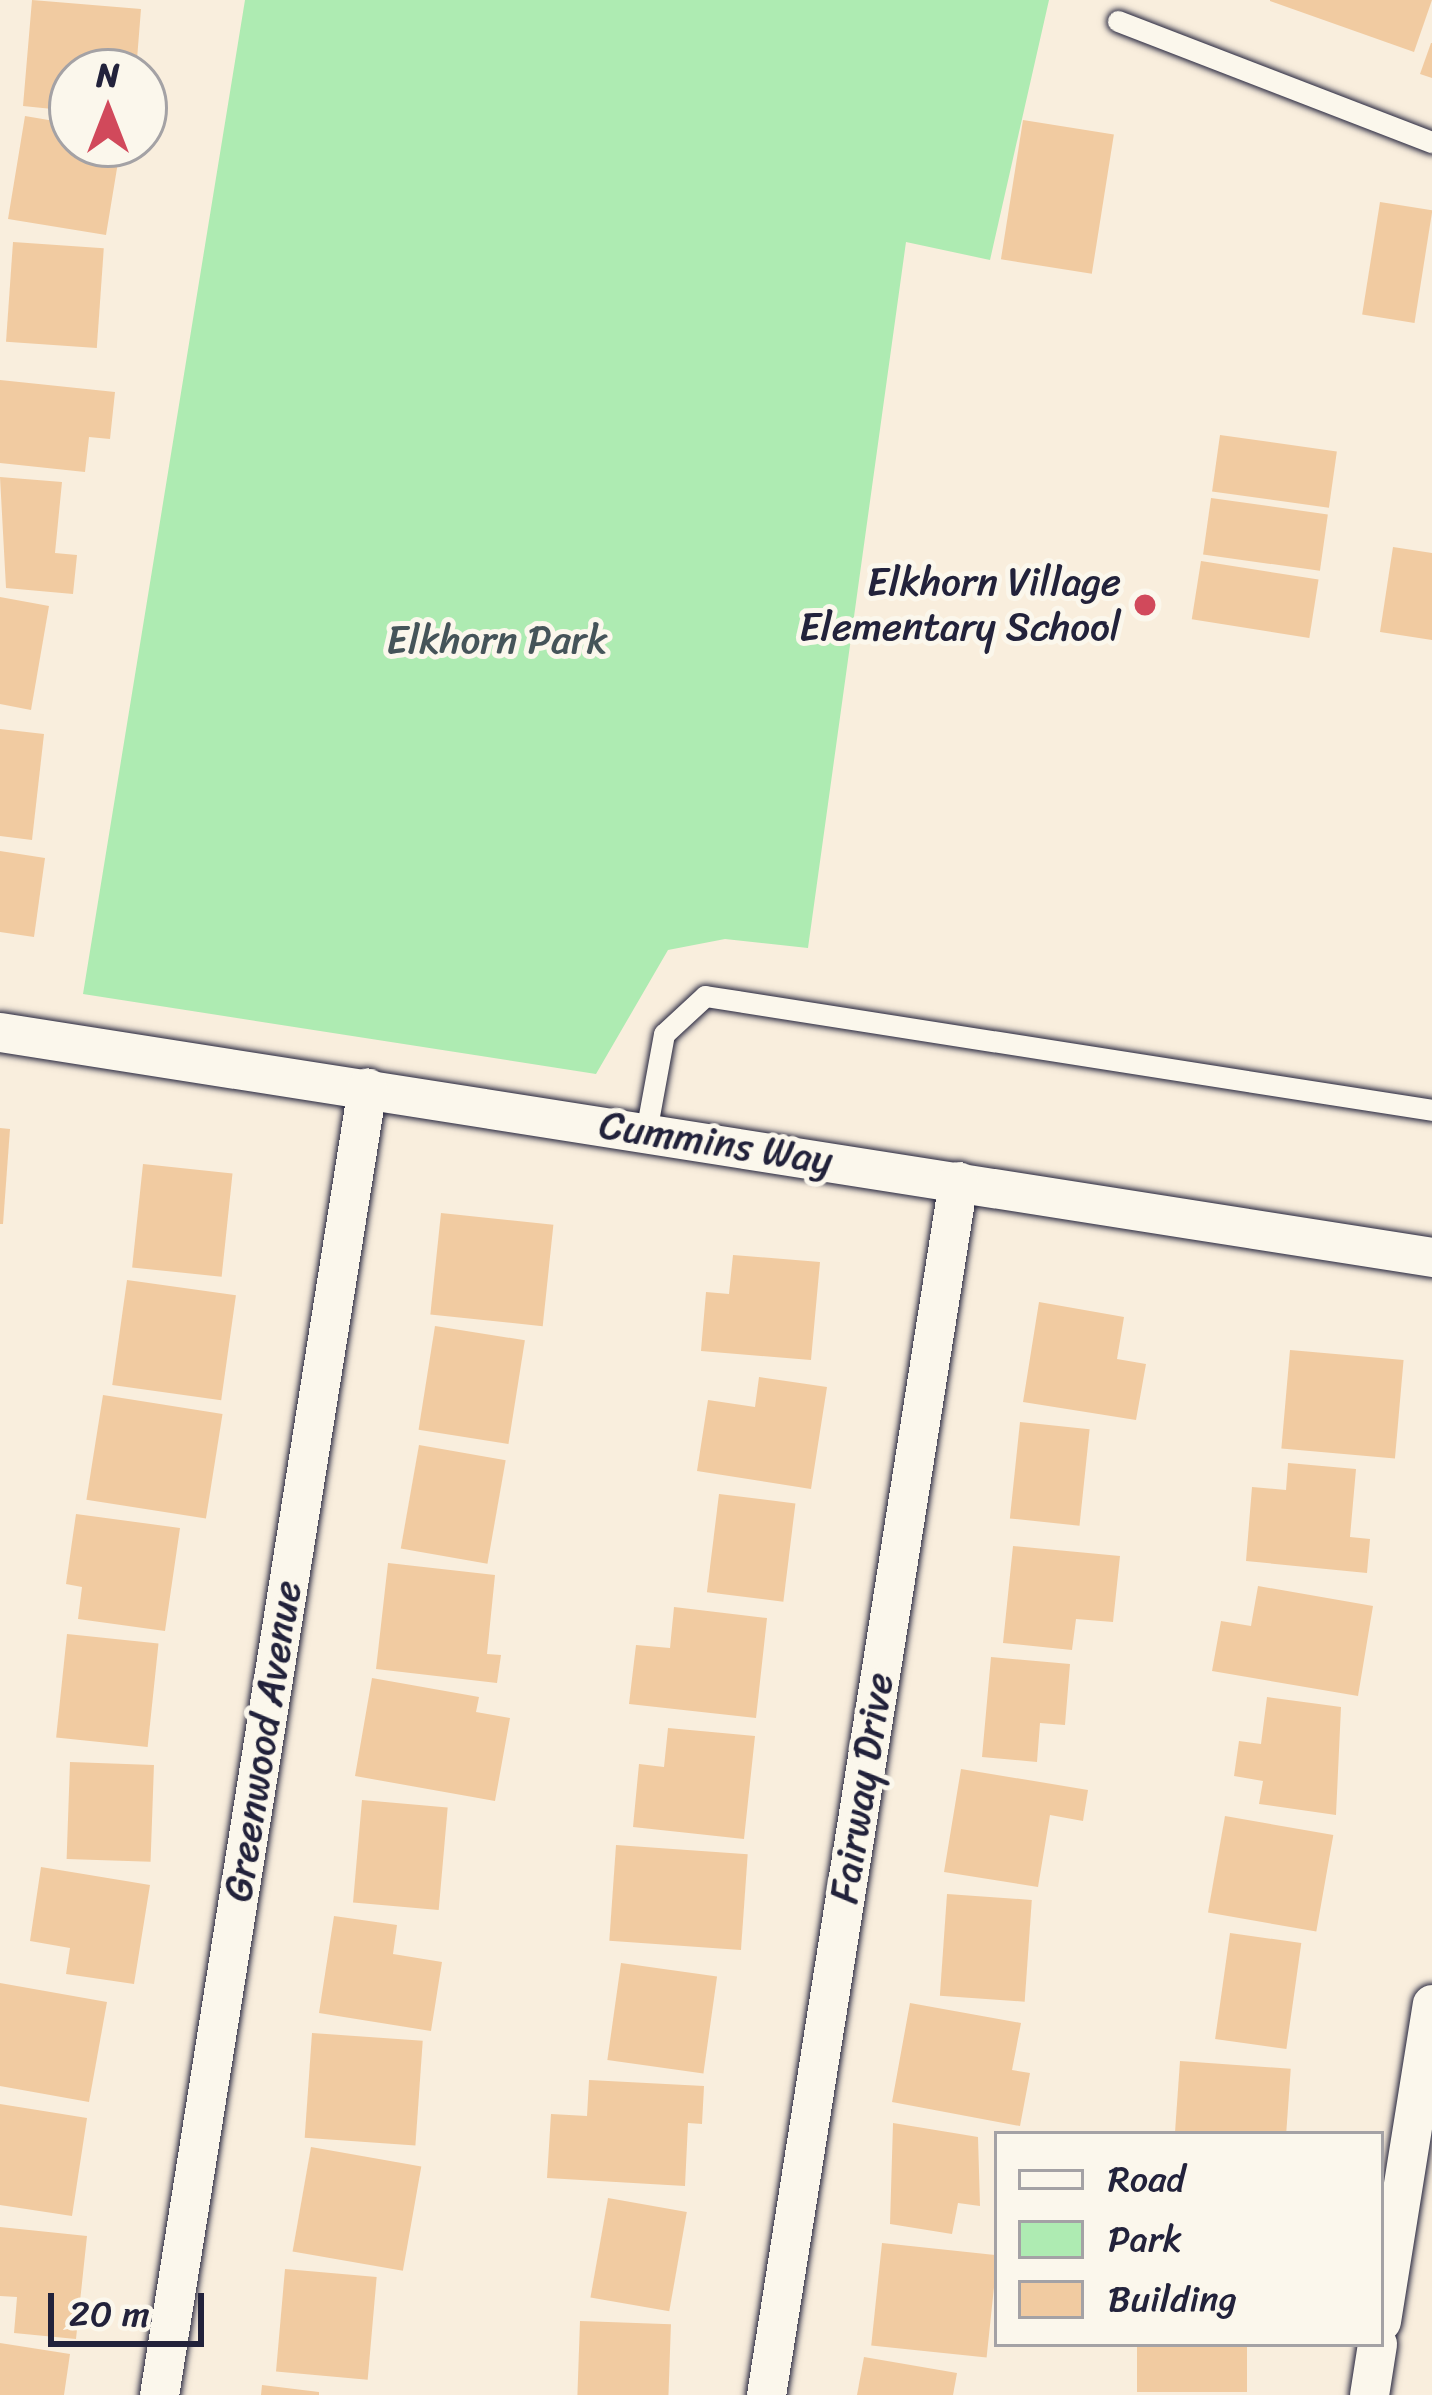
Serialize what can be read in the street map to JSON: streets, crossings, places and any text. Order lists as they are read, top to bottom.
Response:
{
  "streets": {
    "street": ["Cummins Way", "Greenwood Avenue", "Fairway Drive"]
  },
  "crossings": [
    ["Cummins Way", "Greenwood Avenue"],
    ["Cummins Way", "Fairway Drive"]
  ],
  "parks": ["Elkhorn Park"],
  "places": ["Elkhorn Village Elementary School"],
  "legend": ["Road", "Park", "Building"],
  "scale_bar": "20 m",
  "north": "top"
}
